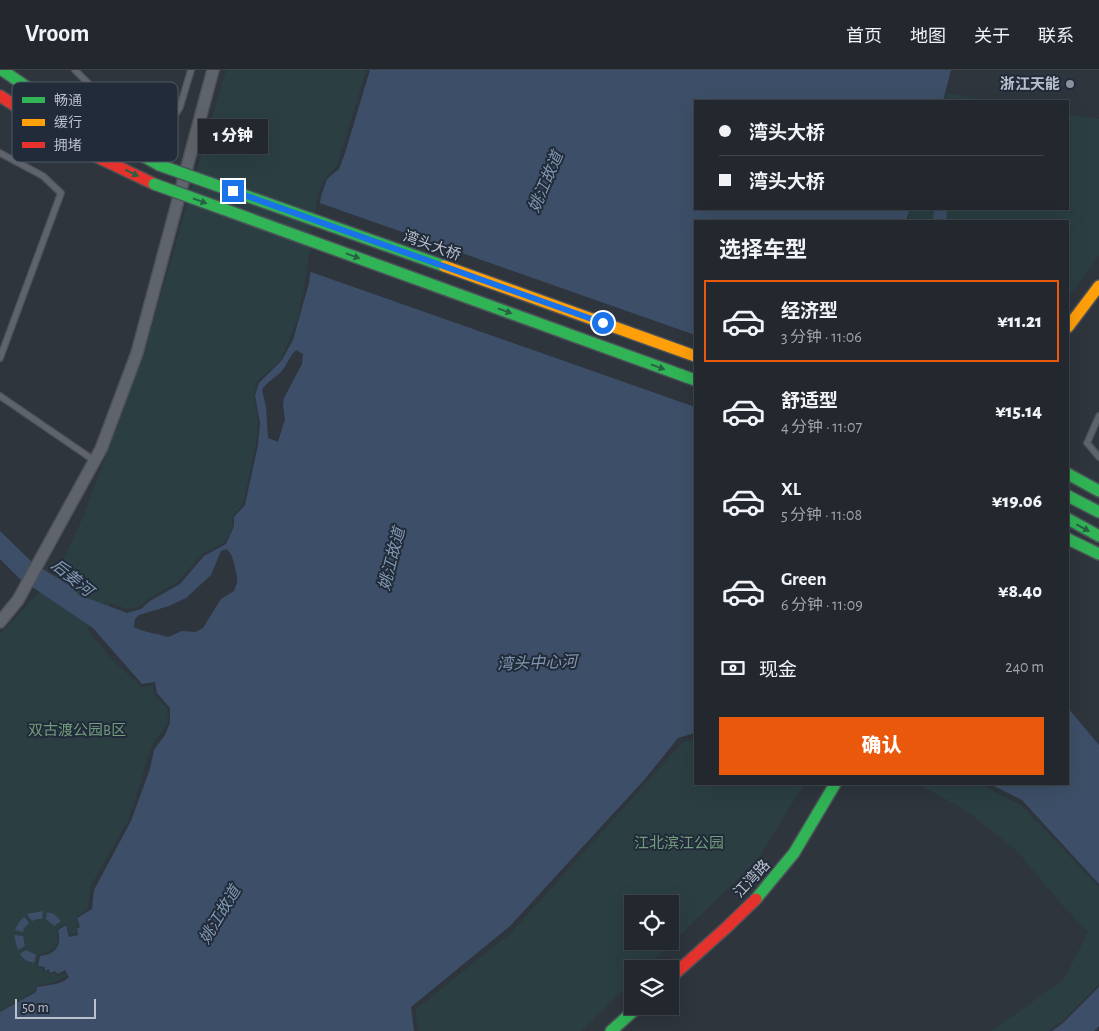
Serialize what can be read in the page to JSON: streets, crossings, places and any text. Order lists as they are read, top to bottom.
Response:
{
  "streets": {
    "main road": ["湾头大桥", "江湾路"]
  },
  "water": ["姚江故道", "后姜河", "湾头中心河"],
  "parks": ["双古渡公园B区", "江北滨江公园"],
  "places": ["浙江天能"],
  "legend": ["畅通", "缓行", "拥堵"],
  "scale_bar": "50 m",
  "page": {
    "header": "Vroom",
    "nav": [
      "首页",
      "地图",
      "关于",
      "联系"
    ],
    "banner": ["湾头大桥", "湾头大桥"],
    "bubble": "1 分钟",
    "heading": "选择车型",
    "list": [
      {
        "name": "经济型",
        "note": "3 分钟 · 11:06",
        "value": "¥11.21"
      },
      {
        "name": "舒适型",
        "note": "4 分钟 · 11:07",
        "value": "¥15.14"
      },
      {
        "name": "XL",
        "note": "5 分钟 · 11:08",
        "value": "¥19.06"
      },
      {
        "name": "Green",
        "note": "6 分钟 · 11:09",
        "value": "¥8.40"
      }
    ],
    "pay": ["现金", "240 m"],
    "buttons": "确认",
    "scale": "50 m"
  }
}
